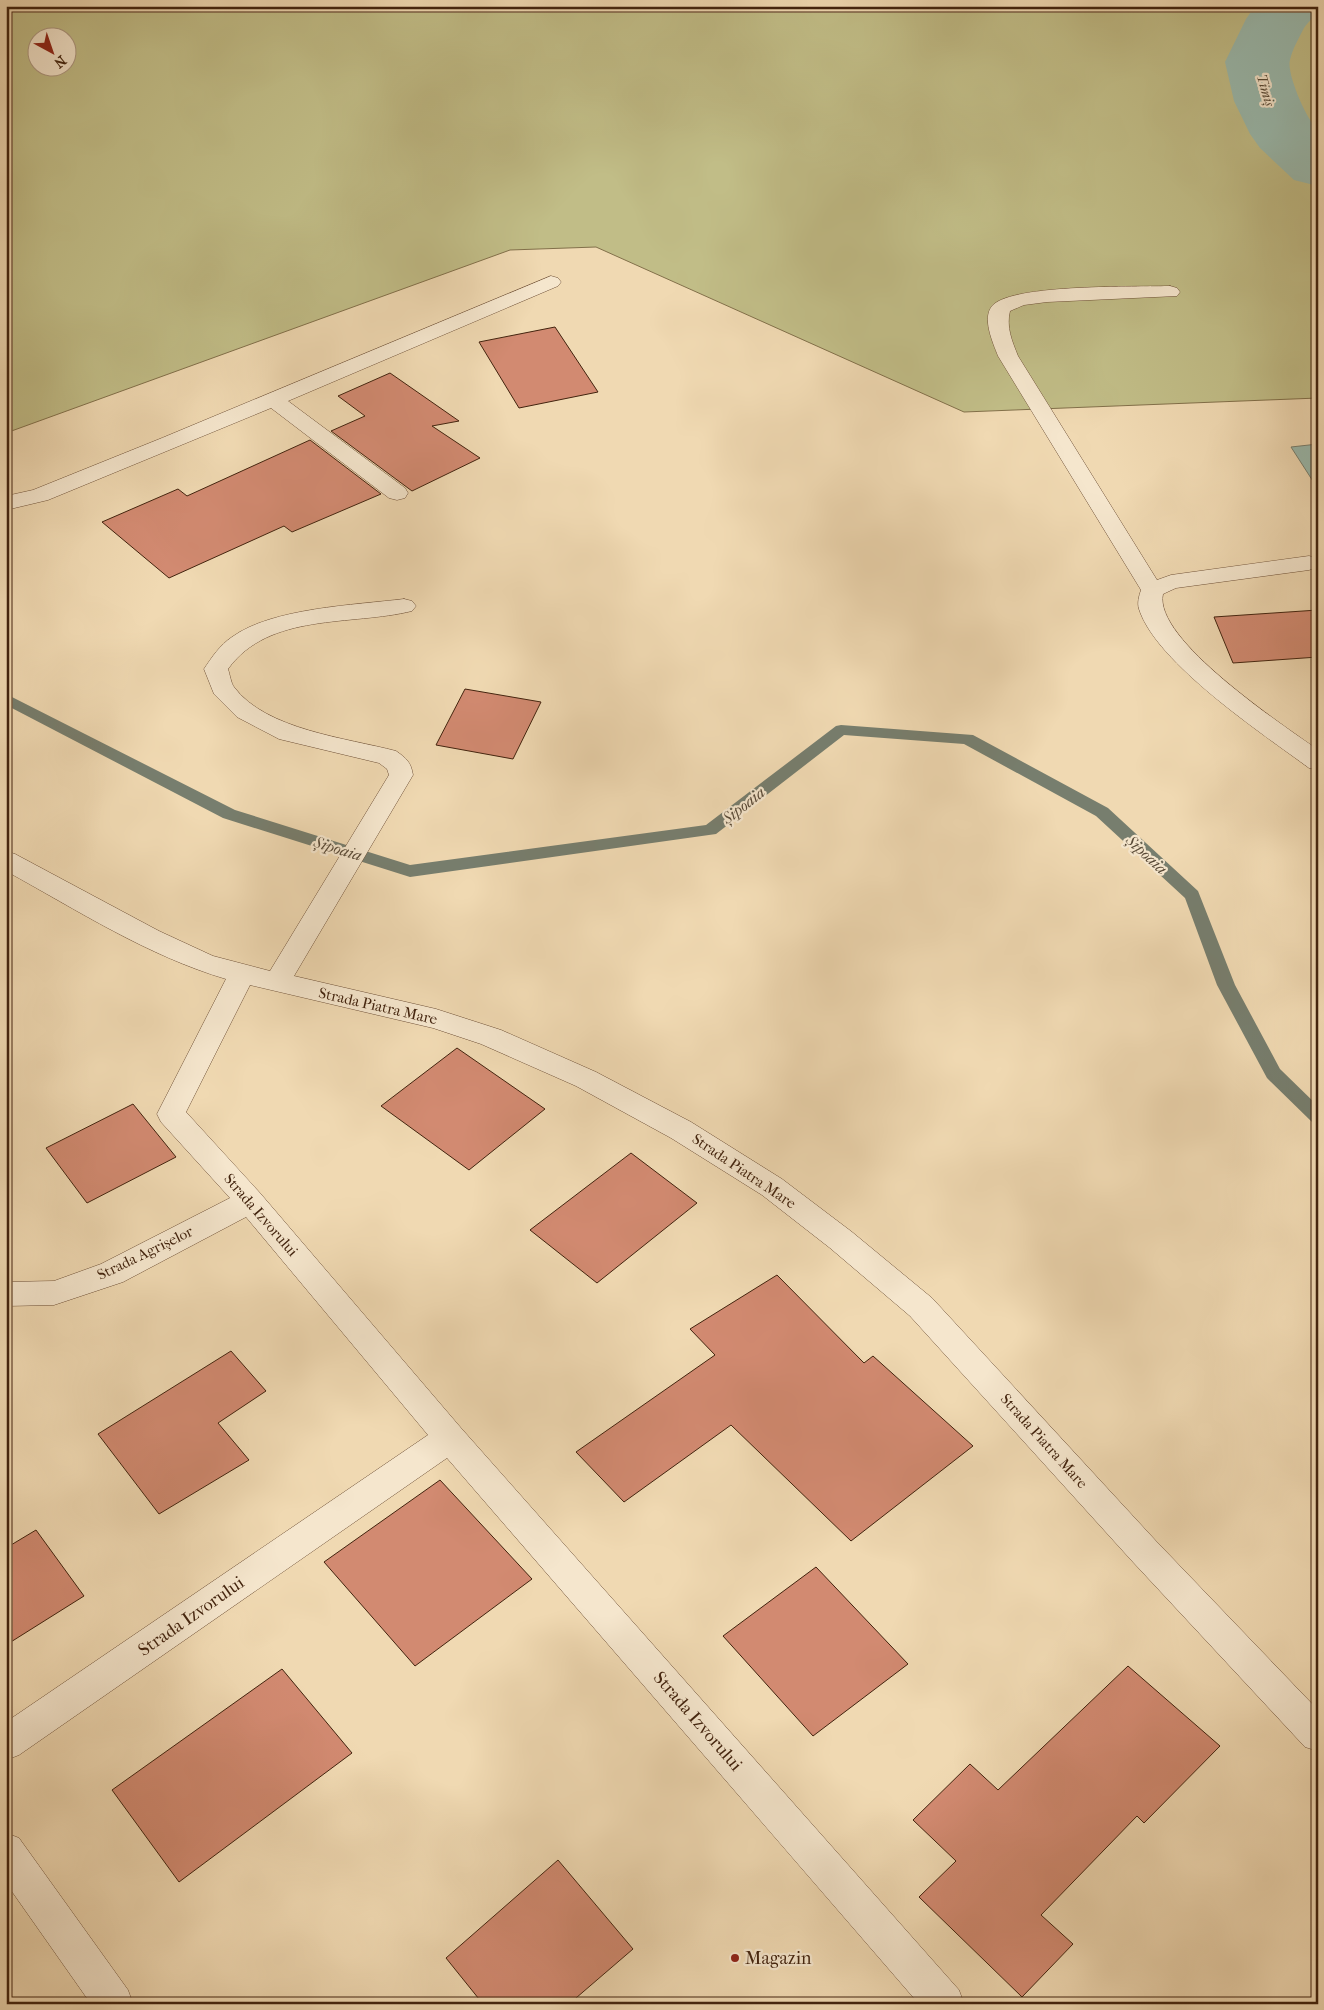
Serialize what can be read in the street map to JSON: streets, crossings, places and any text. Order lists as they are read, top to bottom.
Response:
{
  "streets": {
    "street": ["Strada Piatra Mare", "Strada Izvorului", "Strada Agrișelor"]
  },
  "crossings": [
    ["Strada Piatra Mare", "Strada Izvorului"],
    ["Strada Izvorului", "Strada Agrișelor"]
  ],
  "water": ["Timiș", "Șipoaia"],
  "places": ["Magazin"],
  "north": "bottom right"
}
